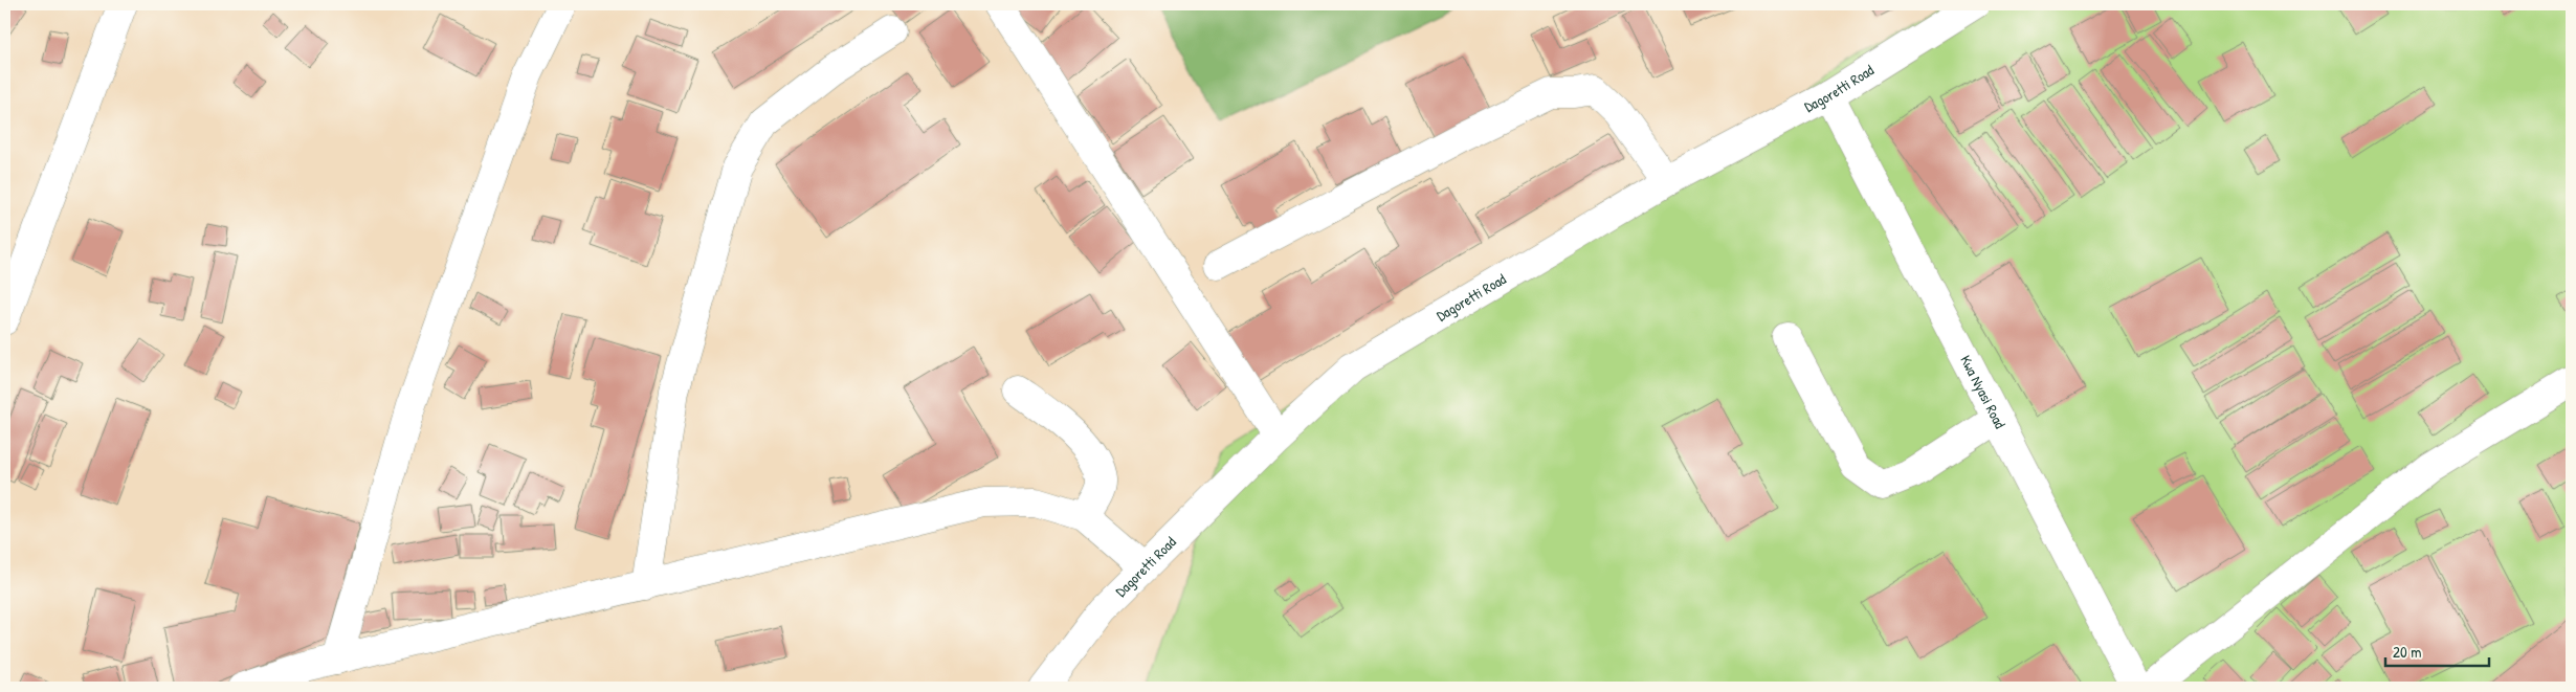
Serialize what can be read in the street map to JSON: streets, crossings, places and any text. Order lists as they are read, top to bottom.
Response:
{
  "streets": {
    "street": ["Dagoretti Road", "Kwa Nyasi Road"]
  },
  "crossings": [
    ["Dagoretti Road", "Kwa Nyasi Road"]
  ],
  "scale_bar": "20 m"
}
